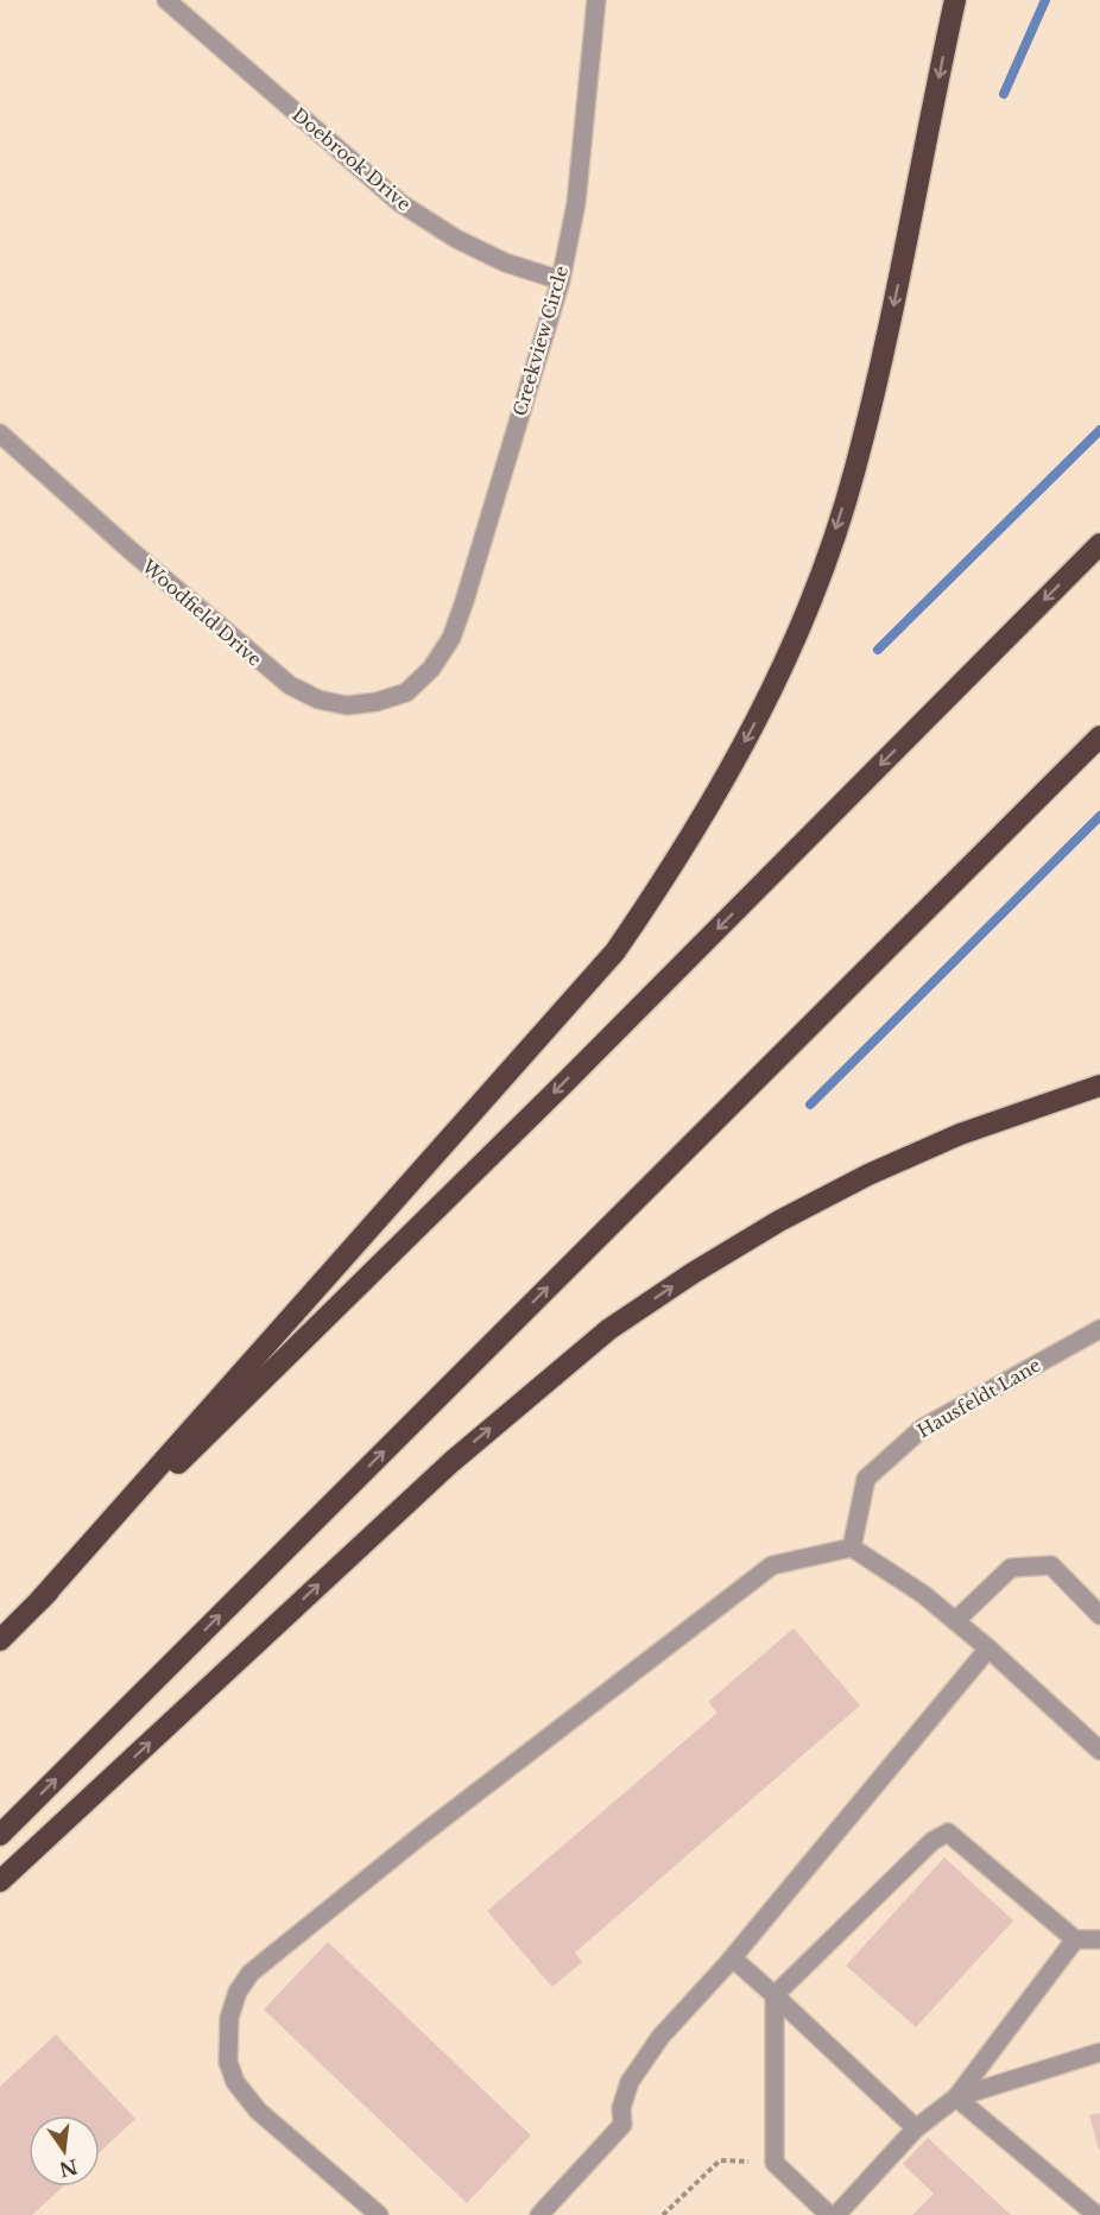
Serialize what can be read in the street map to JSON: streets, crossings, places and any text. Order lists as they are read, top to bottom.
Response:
{
  "streets": {
    "street": [
      "Doebrook Drive",
      "Creekview Circle",
      "Woodfield Drive",
      "Hausfeldt Lane"
    ]
  },
  "crossings": [
    ["Doebrook Drive", "Creekview Circle"],
    ["Creekview Circle", "Woodfield Drive"]
  ],
  "north": "bottom"
}
